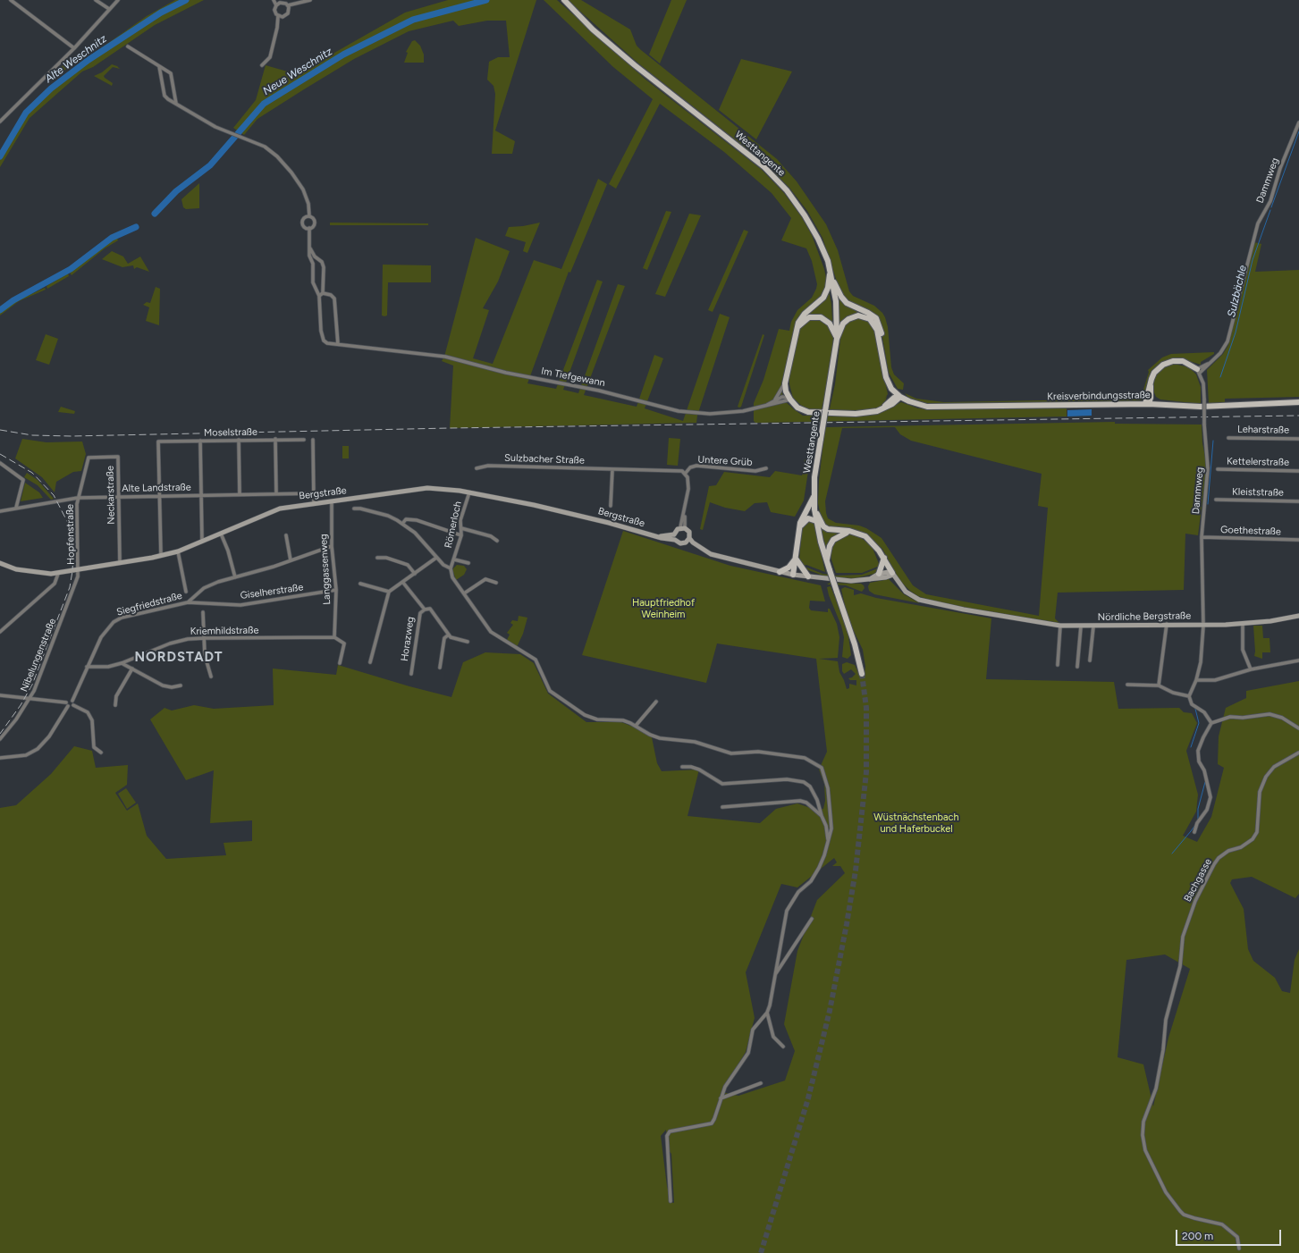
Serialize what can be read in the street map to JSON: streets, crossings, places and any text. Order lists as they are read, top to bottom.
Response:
{
  "streets": {
    "main road": [
      "Westtangente",
      "Kreisverbindungsstraße",
      "Bergstraße",
      "Nördliche Bergstraße"
    ],
    "street": [
      "Dammweg",
      "Im Tiefgewann",
      "Leharstraße",
      "Moselstraße",
      "Sulzbacher Straße",
      "Untere Grüb",
      "Kettelerstraße",
      "Alte Landstraße",
      "Kleiststraße",
      "Neckarstraße",
      "Römerloch",
      "Goethestraße",
      "Hopfenstraße",
      "Langgassenweg",
      "Giselherstraße",
      "Siegfriedstraße",
      "Kriemhildstraße",
      "Horazweg",
      "Nibelungenstraße",
      "Bachgasse"
    ]
  },
  "crossings": [
    ["Dammweg", "Goethestraße"],
    ["Dammweg", "Nördliche Bergstraße"],
    ["Moselstraße", "Alte Landstraße"],
    ["Sulzbacher Straße", "Untere Grüb"],
    ["Alte Landstraße", "Neckarstraße"],
    ["Alte Landstraße", "Hopfenstraße"],
    ["Bergstraße", "Neckarstraße"],
    ["Bergstraße", "Römerloch"],
    ["Bergstraße", "Hopfenstraße"],
    ["Bergstraße", "Langgassenweg"],
    ["Bergstraße", "Nördliche Bergstraße"],
    ["Bergstraße", "Nibelungenstraße"],
    ["Neckarstraße", "Hopfenstraße"],
    ["Hopfenstraße", "Nibelungenstraße"],
    ["Langgassenweg", "Giselherstraße"],
    ["Langgassenweg", "Siegfriedstraße"],
    ["Langgassenweg", "Kriemhildstraße"],
    ["Giselherstraße", "Siegfriedstraße"],
    ["Siegfriedstraße", "Kriemhildstraße"]
  ],
  "districts": ["NORDSTADT"],
  "water": ["Alte Weschnitz", "Neue Weschnitz", "Sulzbächle"],
  "parks": ["Hauptfriedhof Weinheim", "Wüstnächstenbach und Haferbuckel"],
  "scale_bar": "200 m"
}
